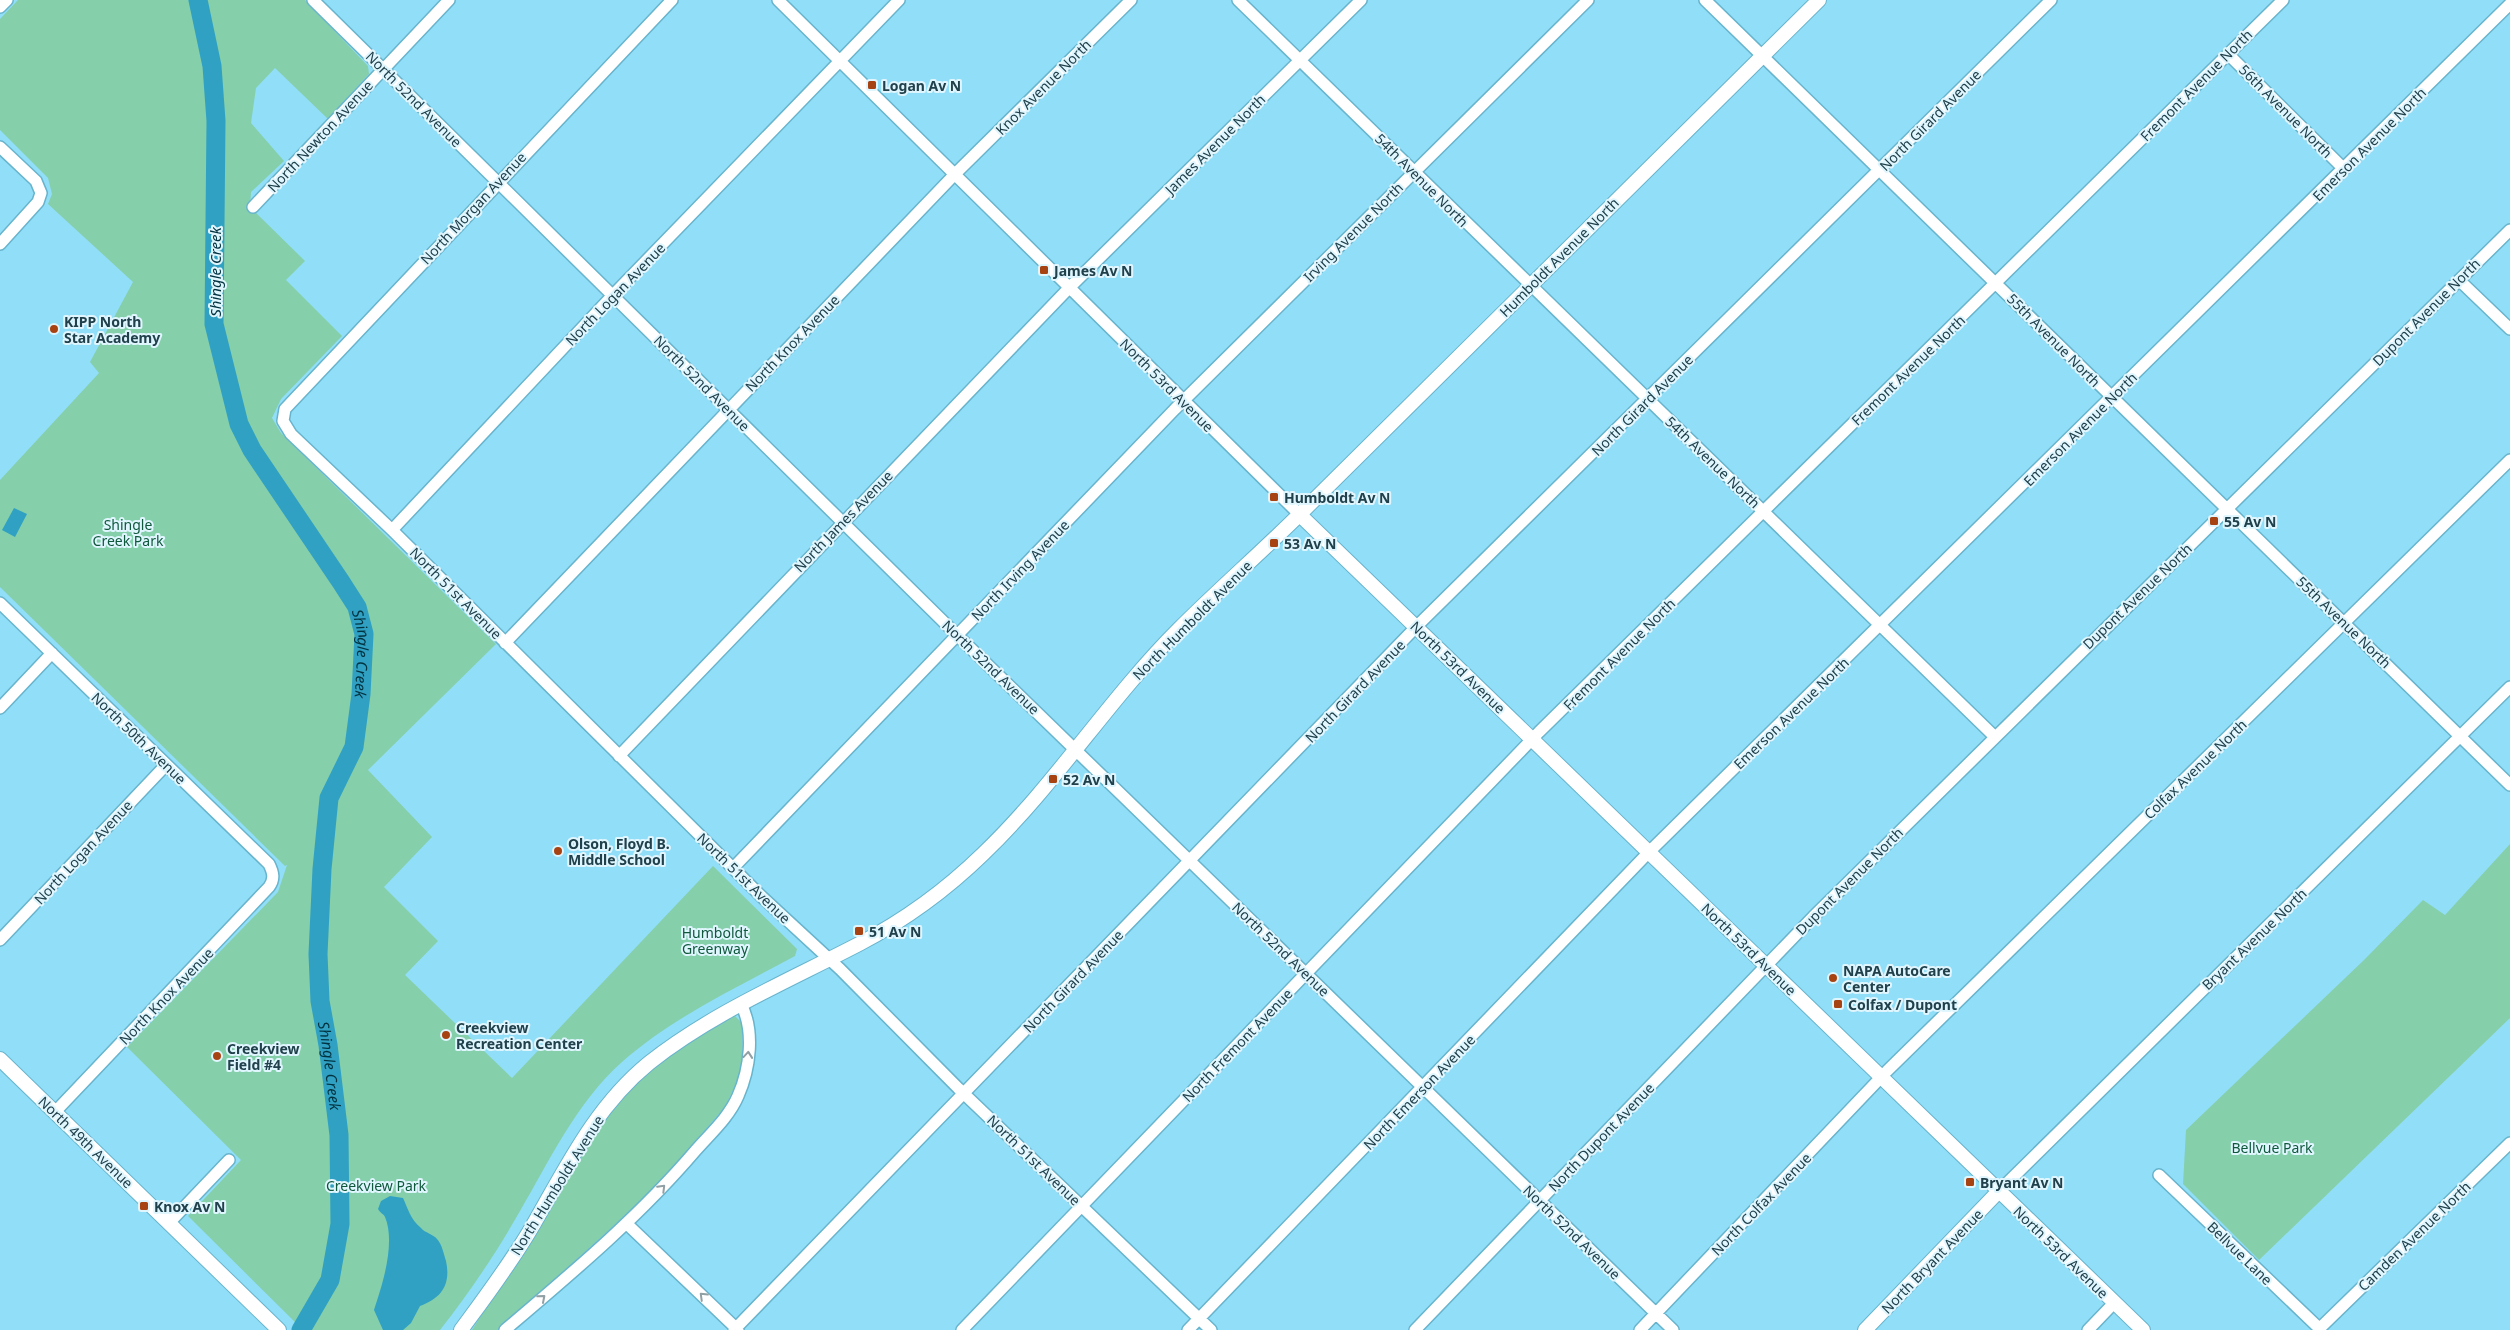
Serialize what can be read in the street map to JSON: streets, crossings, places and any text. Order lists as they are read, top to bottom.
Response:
{
  "streets": {
    "street": [
      "Fremont Avenue North",
      "Knox Avenue North",
      "North 52nd Avenue",
      "56th Avenue North",
      "North Girard Avenue",
      "North Newton Avenue",
      "James Avenue North",
      "Emerson Avenue North",
      "54th Avenue North",
      "North Morgan Avenue",
      "Irving Avenue North",
      "Humboldt Avenue North",
      "North Logan Avenue",
      "Dupont Avenue North",
      "55th Avenue North",
      "North Knox Avenue",
      "North 53rd Avenue",
      "North James Avenue",
      "North Irving Avenue",
      "North 51st Avenue",
      "North Humboldt Avenue",
      "North 50th Avenue",
      "Colfax Avenue North",
      "Bryant Avenue North",
      "North Fremont Avenue",
      "North Emerson Avenue",
      "North Dupont Avenue",
      "North 49th Avenue",
      "North Colfax Avenue",
      "Camden Avenue North",
      "Bellvue Lane",
      "North Bryant Avenue"
    ]
  },
  "crossings": [
    ["Fremont Avenue North", "56th Avenue North"],
    ["Fremont Avenue North", "54th Avenue North"],
    ["Fremont Avenue North", "55th Avenue North"],
    ["Fremont Avenue North", "North 53rd Avenue"],
    ["Fremont Avenue North", "North Fremont Avenue"],
    ["Knox Avenue North", "North Knox Avenue"],
    ["Knox Avenue North", "North 53rd Avenue"],
    ["North 52nd Avenue", "North Girard Avenue"],
    ["North 52nd Avenue", "North Newton Avenue"],
    ["North 52nd Avenue", "North Morgan Avenue"],
    ["North 52nd Avenue", "North Logan Avenue"],
    ["North 52nd Avenue", "North Knox Avenue"],
    ["North 52nd Avenue", "North James Avenue"],
    ["North 52nd Avenue", "North Irving Avenue"],
    ["North 52nd Avenue", "North Humboldt Avenue"],
    ["North 52nd Avenue", "North Fremont Avenue"],
    ["North 52nd Avenue", "North Emerson Avenue"],
    ["North 52nd Avenue", "North Dupont Avenue"],
    ["North 52nd Avenue", "North Colfax Avenue"],
    ["56th Avenue North", "Emerson Avenue North"],
    ["North Girard Avenue", "54th Avenue North"],
    ["North Girard Avenue", "55th Avenue North"],
    ["North Girard Avenue", "North 53rd Avenue"],
    ["North Girard Avenue", "North 51st Avenue"],
    ["James Avenue North", "54th Avenue North"],
    ["James Avenue North", "North 53rd Avenue"],
    ["James Avenue North", "North James Avenue"],
    ["Emerson Avenue North", "54th Avenue North"],
    ["Emerson Avenue North", "55th Avenue North"],
    ["Emerson Avenue North", "North 53rd Avenue"],
    ["Emerson Avenue North", "North Emerson Avenue"],
    ["54th Avenue North", "Irving Avenue North"],
    ["54th Avenue North", "Humboldt Avenue North"],
    ["54th Avenue North", "Dupont Avenue North"],
    ["North Morgan Avenue", "North 51st Avenue"],
    ["Irving Avenue North", "North 53rd Avenue"],
    ["Irving Avenue North", "North Irving Avenue"],
    ["Humboldt Avenue North", "55th Avenue North"],
    ["Humboldt Avenue North", "North 53rd Avenue"],
    ["Humboldt Avenue North", "North Humboldt Avenue"],
    ["North Logan Avenue", "North 53rd Avenue"],
    ["North Logan Avenue", "North 51st Avenue"],
    ["North Logan Avenue", "North 50th Avenue"],
    ["Dupont Avenue North", "55th Avenue North"],
    ["Dupont Avenue North", "North 53rd Avenue"],
    ["Dupont Avenue North", "North Dupont Avenue"],
    ["55th Avenue North", "Colfax Avenue North"],
    ["55th Avenue North", "Bryant Avenue North"],
    ["North Knox Avenue", "North 53rd Avenue"],
    ["North Knox Avenue", "North 51st Avenue"],
    ["North Knox Avenue", "North 50th Avenue"],
    ["North Knox Avenue", "North 49th Avenue"],
    ["North 53rd Avenue", "North James Avenue"],
    ["North 53rd Avenue", "North Irving Avenue"],
    ["North 53rd Avenue", "North Humboldt Avenue"],
    ["North 53rd Avenue", "Colfax Avenue North"],
    ["North 53rd Avenue", "Bryant Avenue North"],
    ["North 53rd Avenue", "North Fremont Avenue"],
    ["North 53rd Avenue", "North Emerson Avenue"],
    ["North 53rd Avenue", "North Dupont Avenue"],
    ["North 53rd Avenue", "North Colfax Avenue"],
    ["North 53rd Avenue", "North Bryant Avenue"],
    ["North James Avenue", "North 51st Avenue"],
    ["North Irving Avenue", "North 51st Avenue"],
    ["North 51st Avenue", "North Humboldt Avenue"],
    ["North 51st Avenue", "North Fremont Avenue"],
    ["North 51st Avenue", "North Emerson Avenue"],
    ["Colfax Avenue North", "North Colfax Avenue"],
    ["Bryant Avenue North", "North Bryant Avenue"],
    ["Camden Avenue North", "Bellvue Lane"]
  ],
  "water": ["Shingle Creek"],
  "parks": [
    "Shingle Creek Park",
    "Humboldt Greenway",
    "Bellvue Park",
    "Creekview Park"
  ],
  "places": {
    "transit": [
      "Logan Av N",
      "James Av N",
      "Humboldt Av N",
      "55 Av N",
      "53 Av N",
      "52 Av N",
      "51 Av N",
      "Colfax / Dupont",
      "Bryant Av N",
      "Knox Av N"
    ],
    "other": [
      "KIPP North Star Academy",
      "Olson, Floyd B. Middle School",
      "NAPA AutoCare Center",
      "Creekview Recreation Center",
      "Creekview Field #4"
    ]
  }
}
